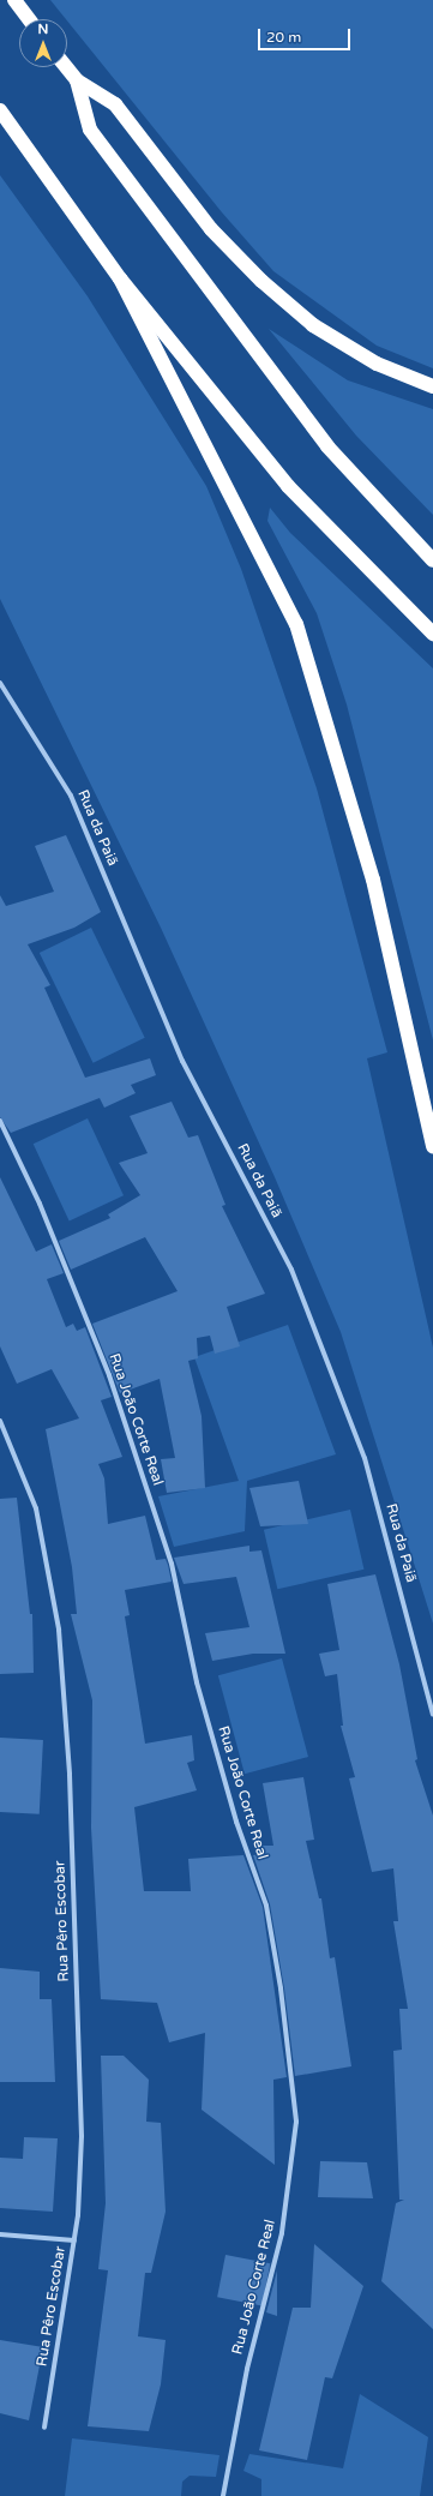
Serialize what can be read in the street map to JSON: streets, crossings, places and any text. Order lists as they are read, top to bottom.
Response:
{
  "streets": {
    "street": ["Rua da Paiã", "Rua João Corte Real", "Rua Pêro Escobar"]
  },
  "scale_bar": "20 m",
  "north": "top"
}
